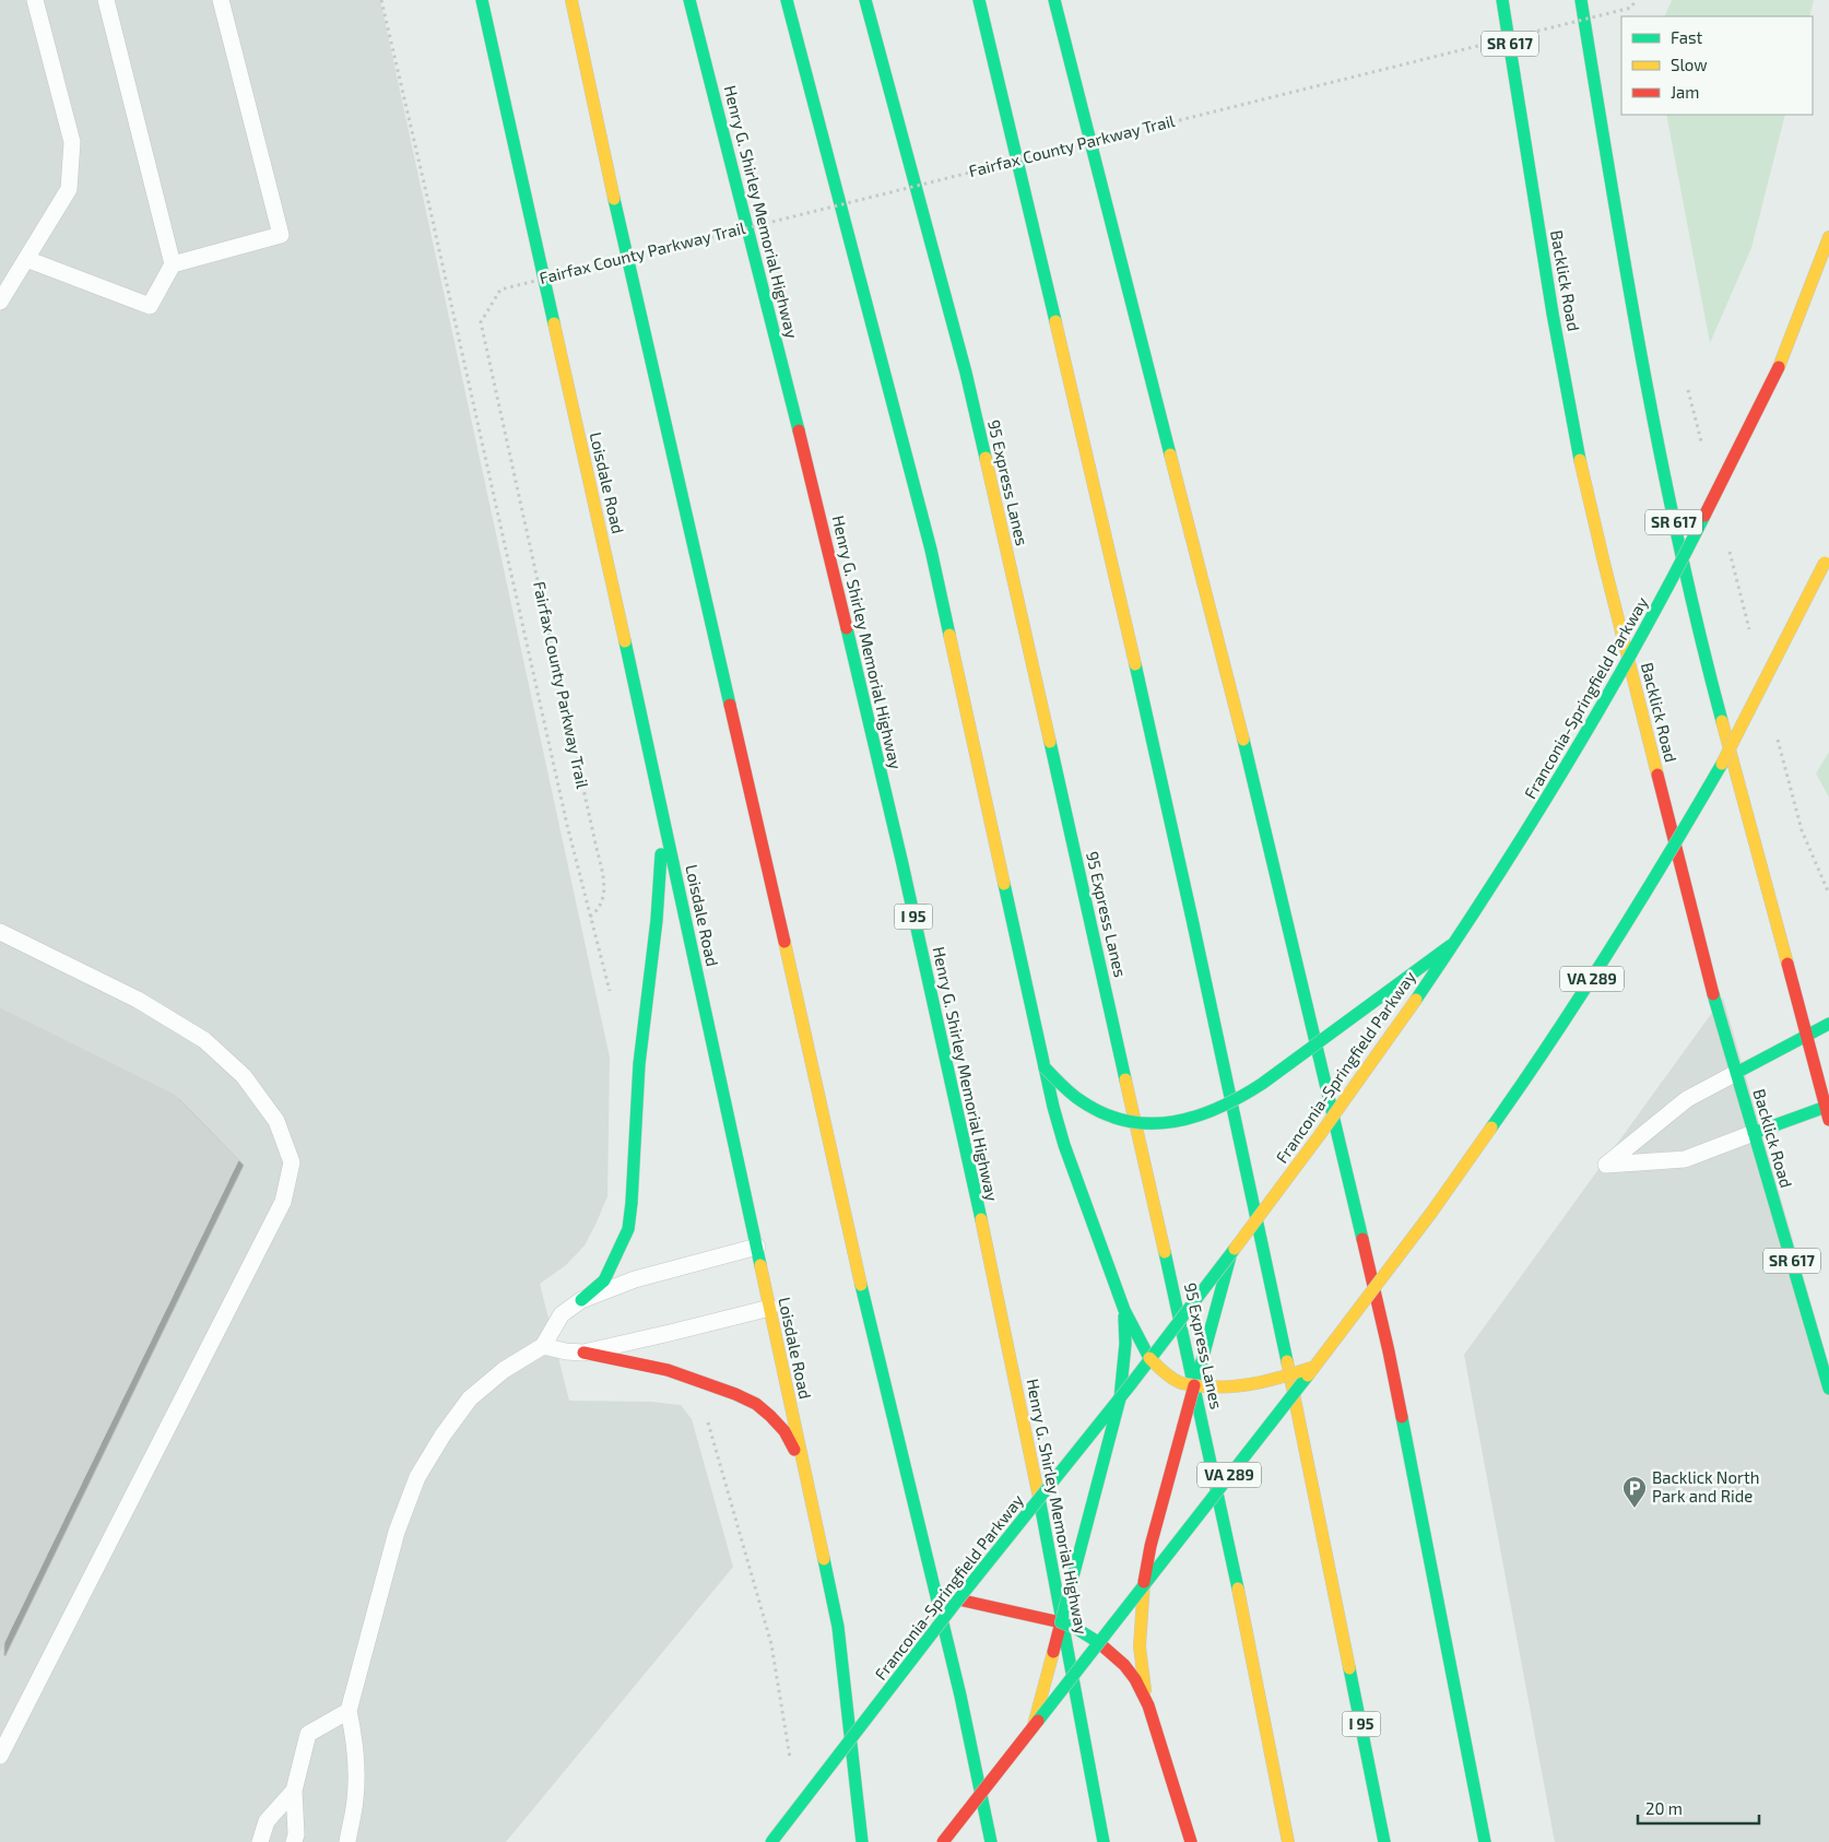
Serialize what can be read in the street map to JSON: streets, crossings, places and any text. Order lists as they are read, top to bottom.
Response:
{
  "streets": {
    "main road": [
      "SR 617",
      "Henry G. Shirley Memorial Highway",
      "Backlick Road",
      "Loisdale Road",
      "95 Express Lanes",
      "Franconia-Springfield Parkway",
      "I 95",
      "VA 289"
    ],
    "path": ["Fairfax County Parkway Trail"]
  },
  "places": {
    "parking": ["Backlick North Park and Ride"]
  },
  "legend": ["Fast", "Slow", "Jam"],
  "scale_bar": "20 m"
}
